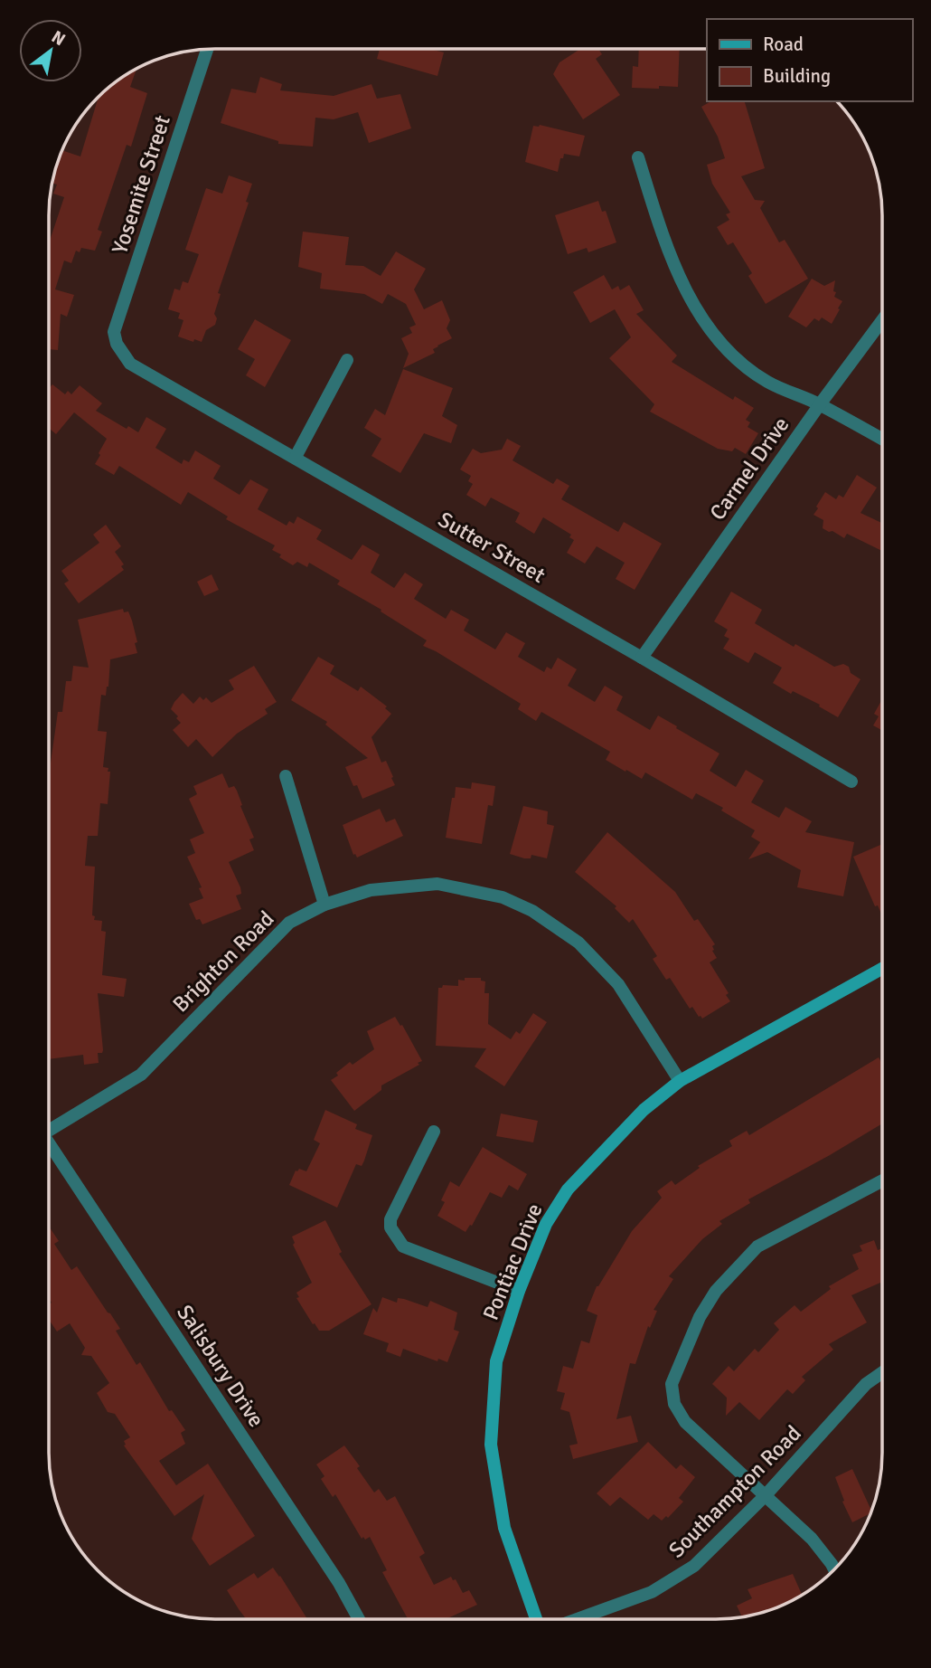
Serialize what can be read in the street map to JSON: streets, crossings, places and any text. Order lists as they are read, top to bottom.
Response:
{
  "streets": {
    "main road": ["Pontiac Drive"],
    "street": [
      "Yosemite Street",
      "Carmel Drive",
      "Sutter Street",
      "Brighton Road",
      "Salisbury Drive",
      "Southampton Road"
    ]
  },
  "crossings": [
    ["Yosemite Street", "Sutter Street"],
    ["Carmel Drive", "Sutter Street"],
    ["Brighton Road", "Pontiac Drive"]
  ],
  "legend": ["Road", "Building"],
  "north": "top right"
}
